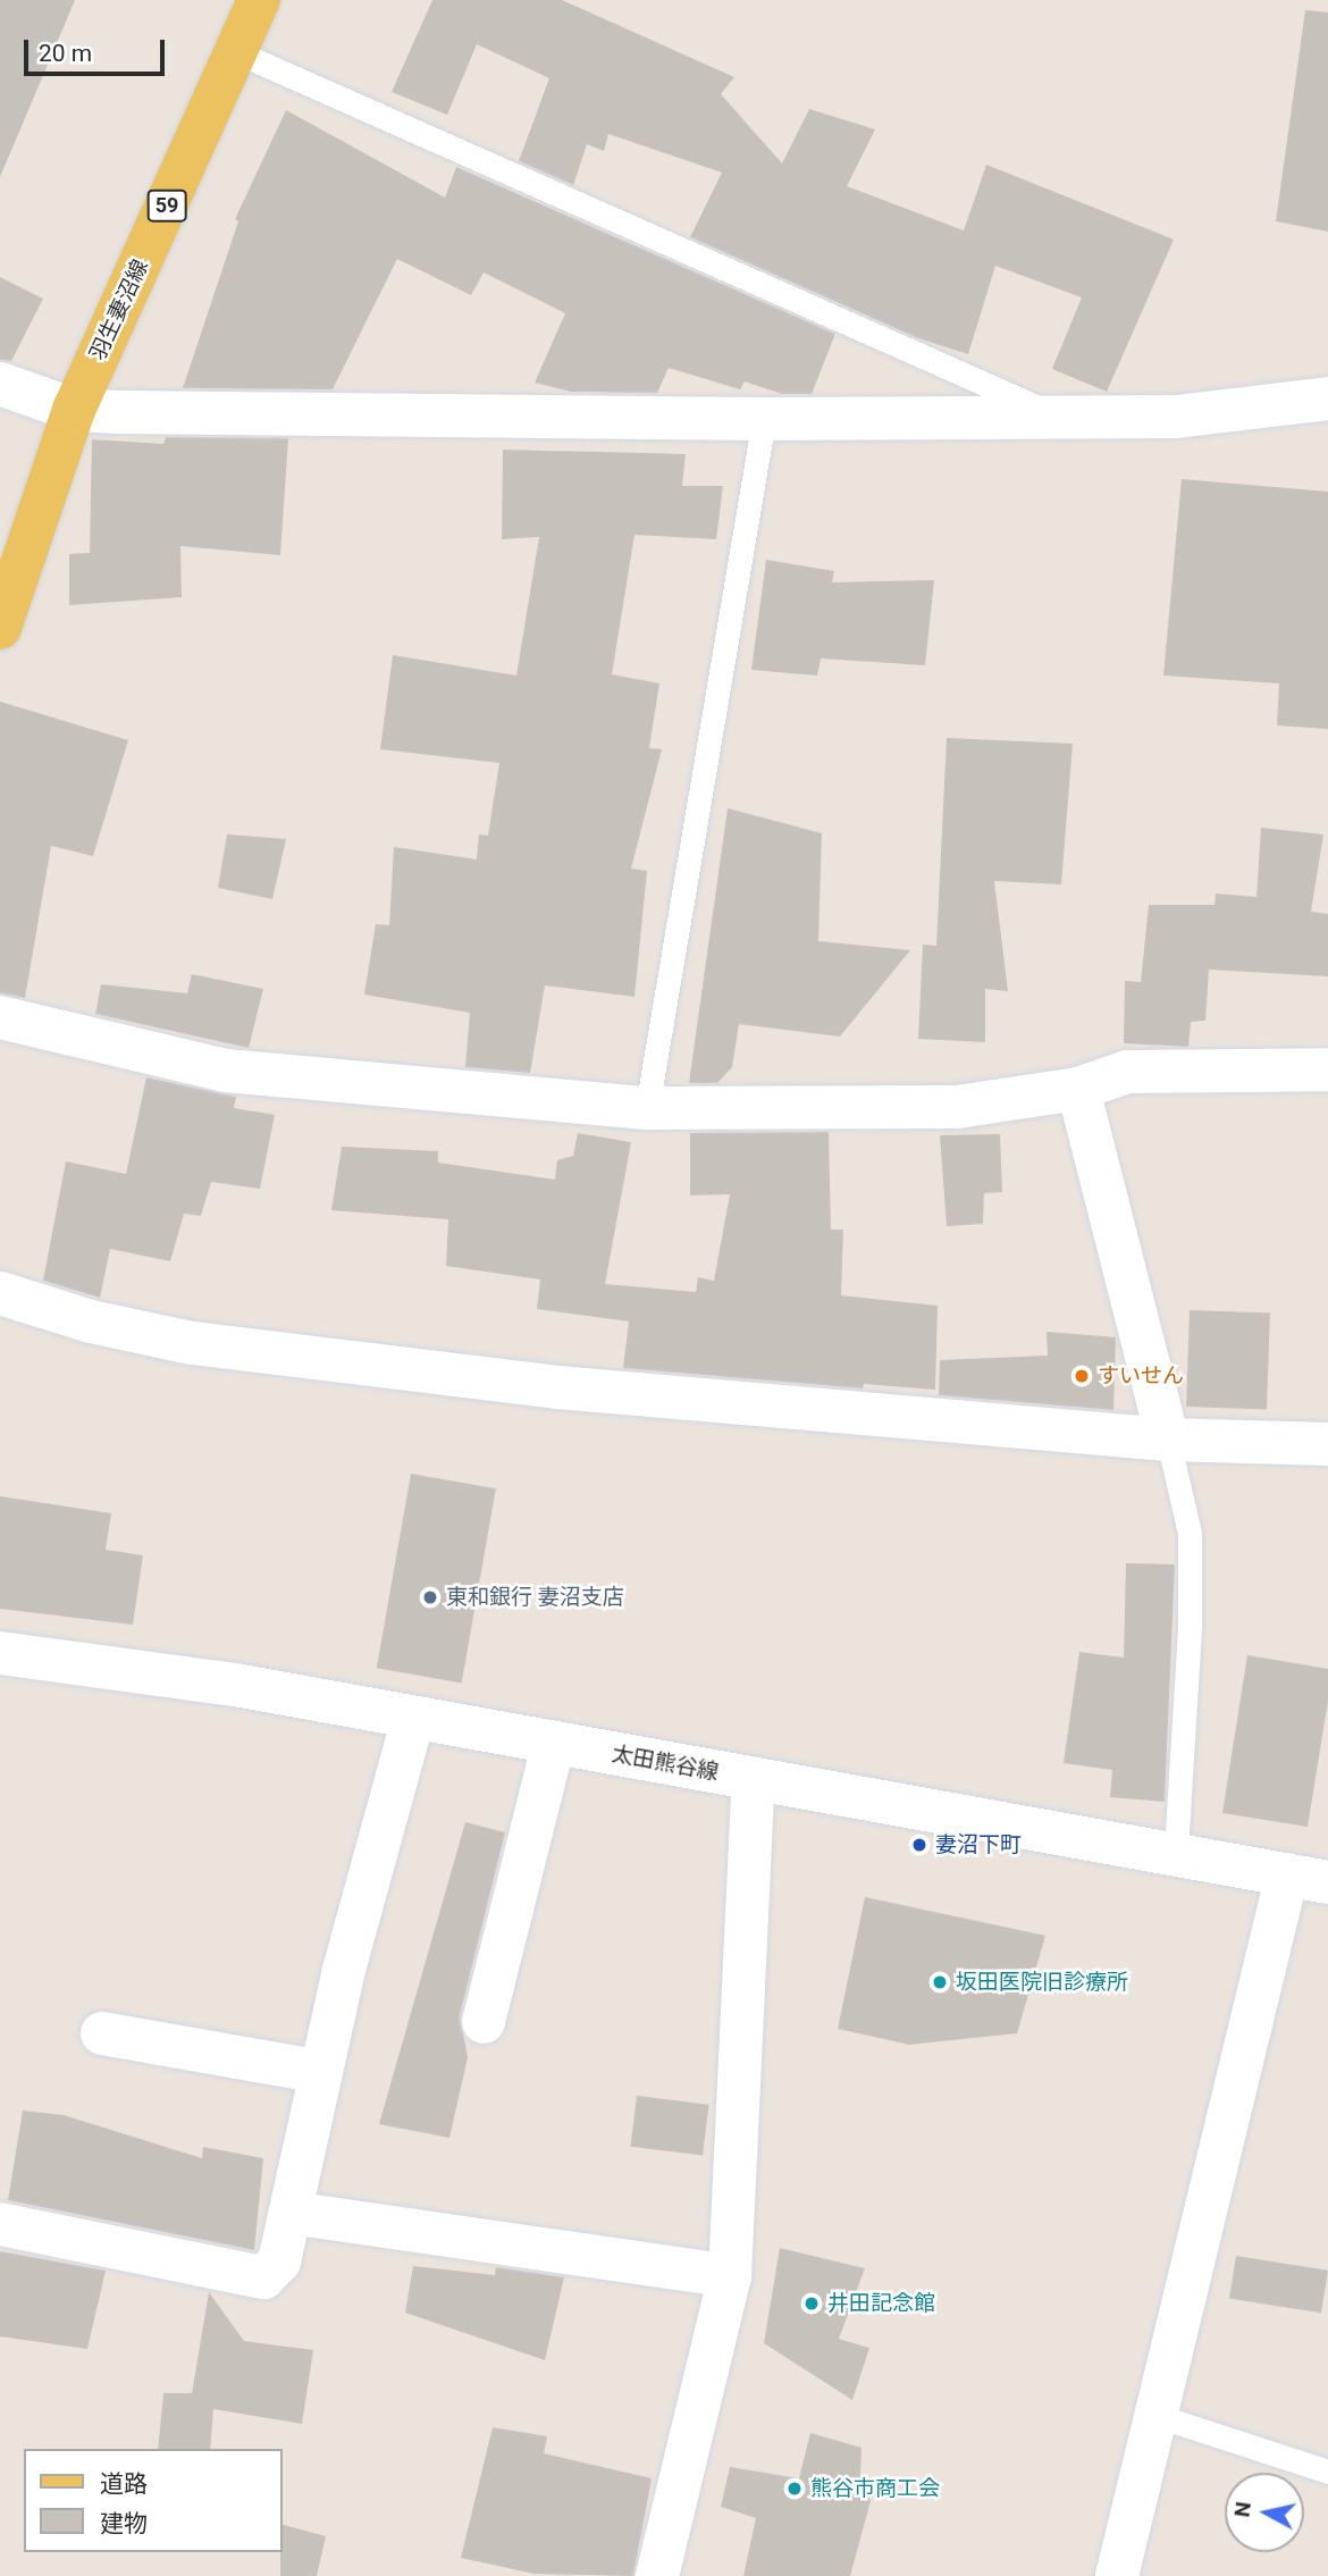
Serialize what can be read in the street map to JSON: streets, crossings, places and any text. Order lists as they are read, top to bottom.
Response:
{
  "streets": {
    "main road": ["59", "羽生妻沼線"],
    "street": ["太田熊谷線"]
  },
  "places": [
    "すいせん",
    "東和銀行 妻沼支店",
    "妻沼下町",
    "坂田医院旧診療所",
    "井田記念館",
    "熊谷市商工会"
  ],
  "legend": ["道路", "建物"],
  "scale_bar": "20 m",
  "north": "left"
}
